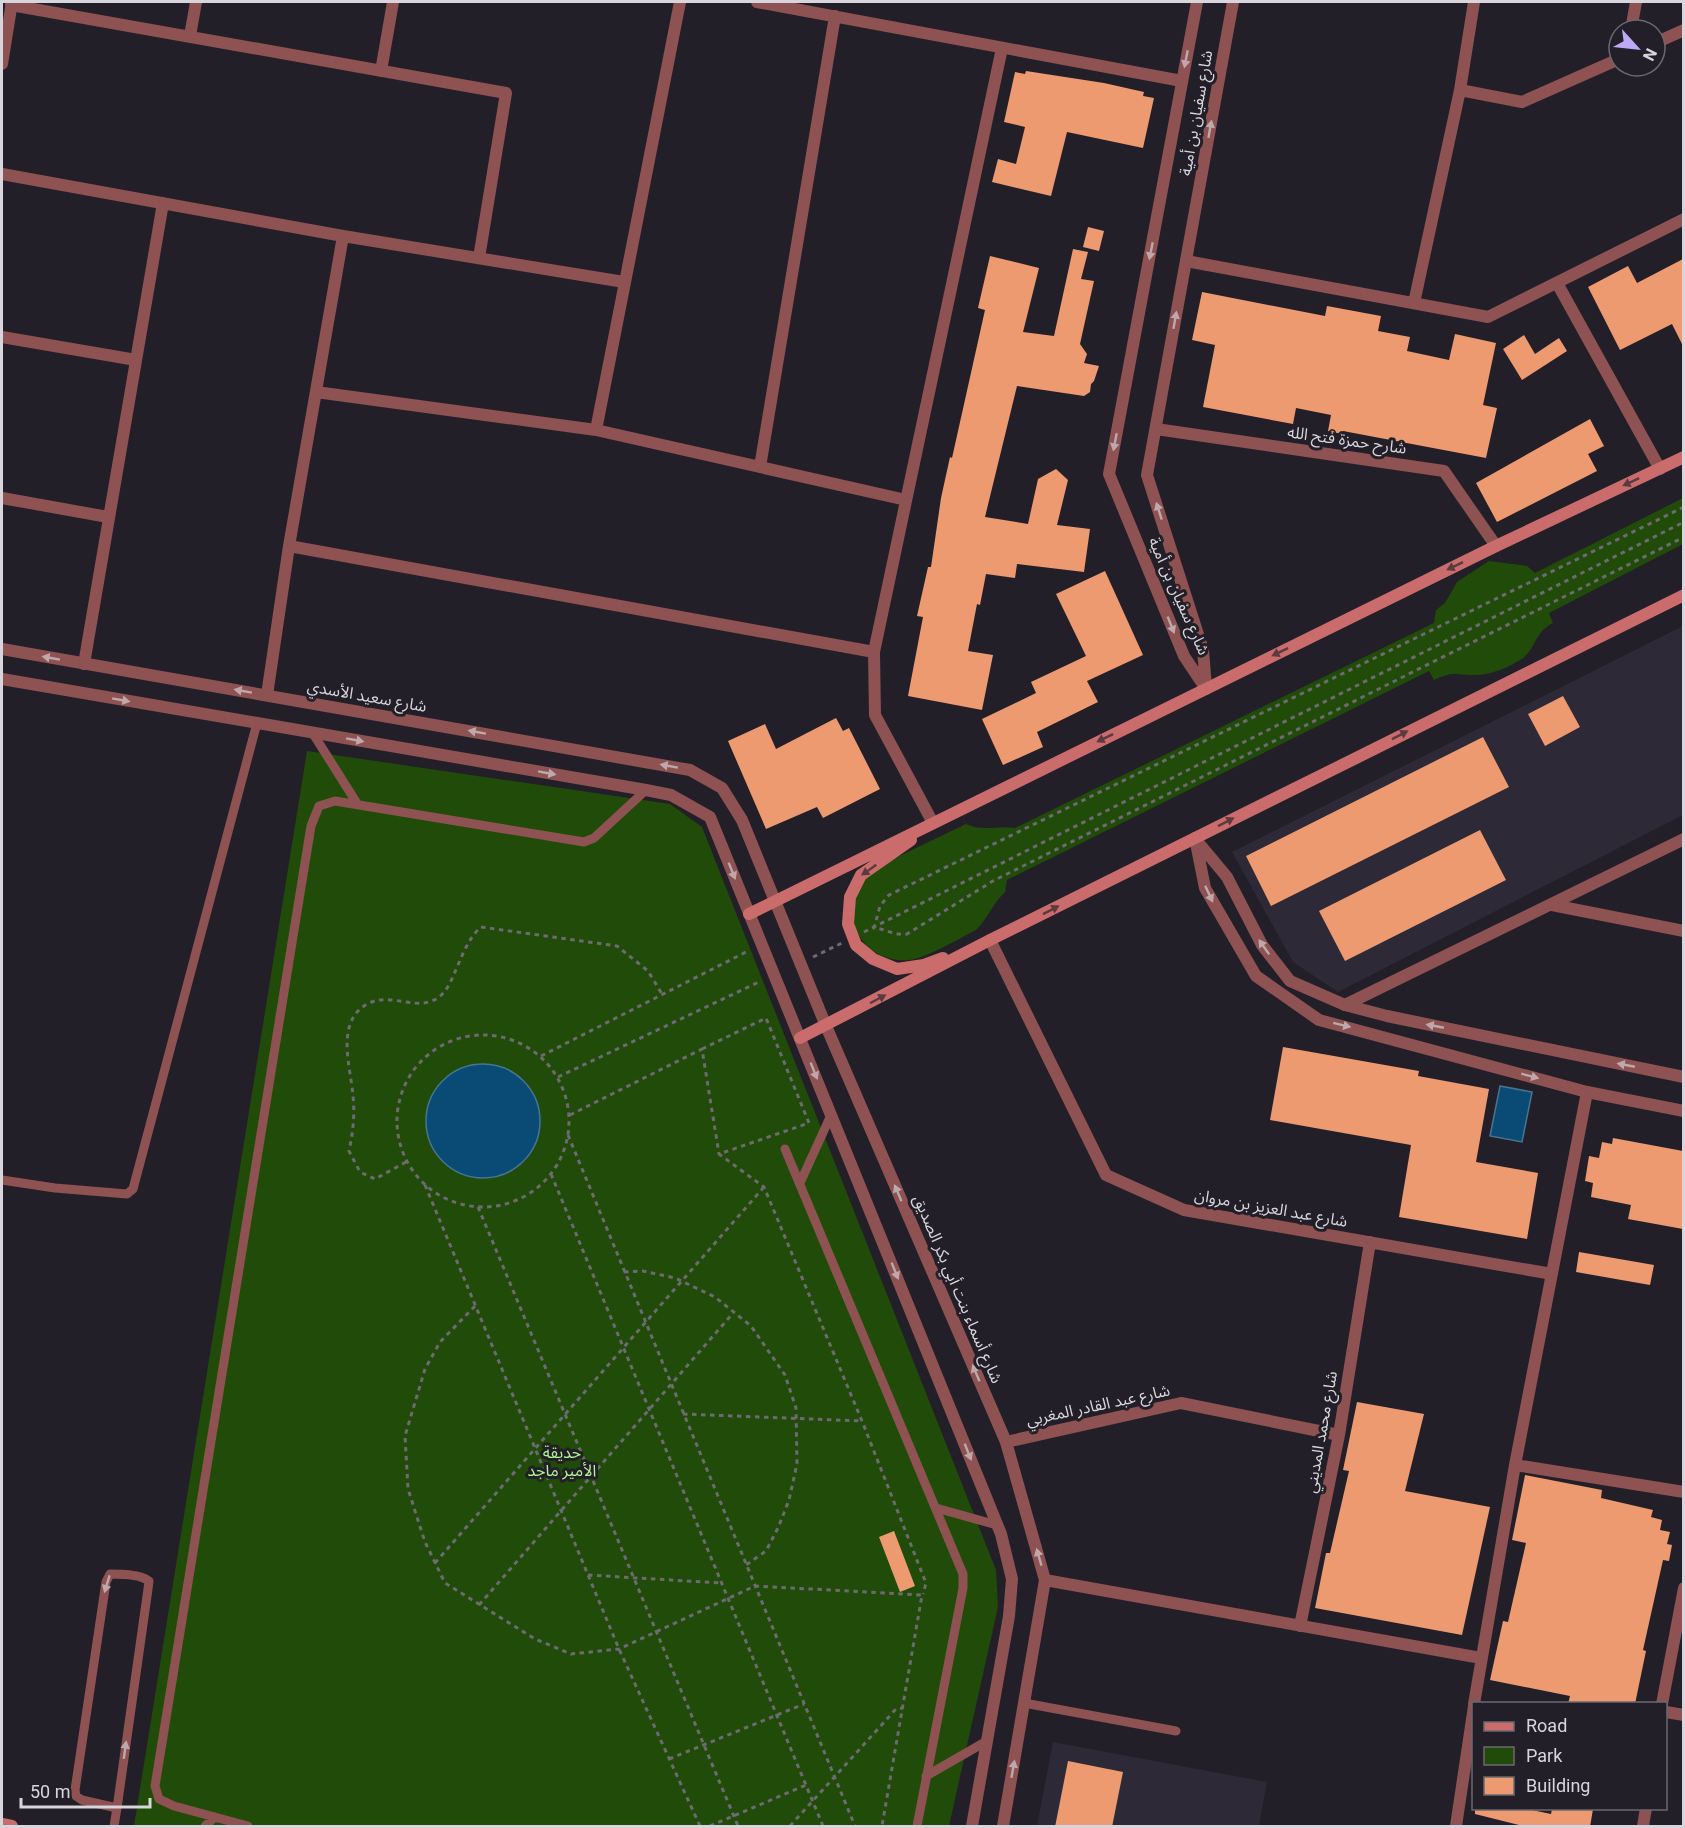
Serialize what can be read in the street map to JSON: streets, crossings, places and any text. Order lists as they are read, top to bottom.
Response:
{
  "streets": {
    "street": [
      "شارع سفيان بن أمية",
      "شارح حمزة فتح الله",
      "شارع سعيد الأسدي",
      "شارع عبد العزيز بن مروان",
      "شارع أسماء بنت أبي بكر الصديق",
      "شارع عبد القادر المغربي",
      "شارع محمد المديني"
    ]
  },
  "crossings": [
    ["شارع سفيان بن أمية", "شارح حمزة فتح الله"],
    ["شارع سعيد الأسدي", "شارع أسماء بنت أبي بكر الصديق"],
    ["شارع عبد العزيز بن مروان", "شارع محمد المديني"],
    ["شارع أسماء بنت أبي بكر الصديق", "شارع عبد القادر المغربي"],
    ["شارع عبد القادر المغربي", "شارع محمد المديني"]
  ],
  "parks": ["حديقة الأمير ماجد"],
  "legend": ["Road", "Park", "Building"],
  "scale_bar": "50 m",
  "north": "bottom right"
}
